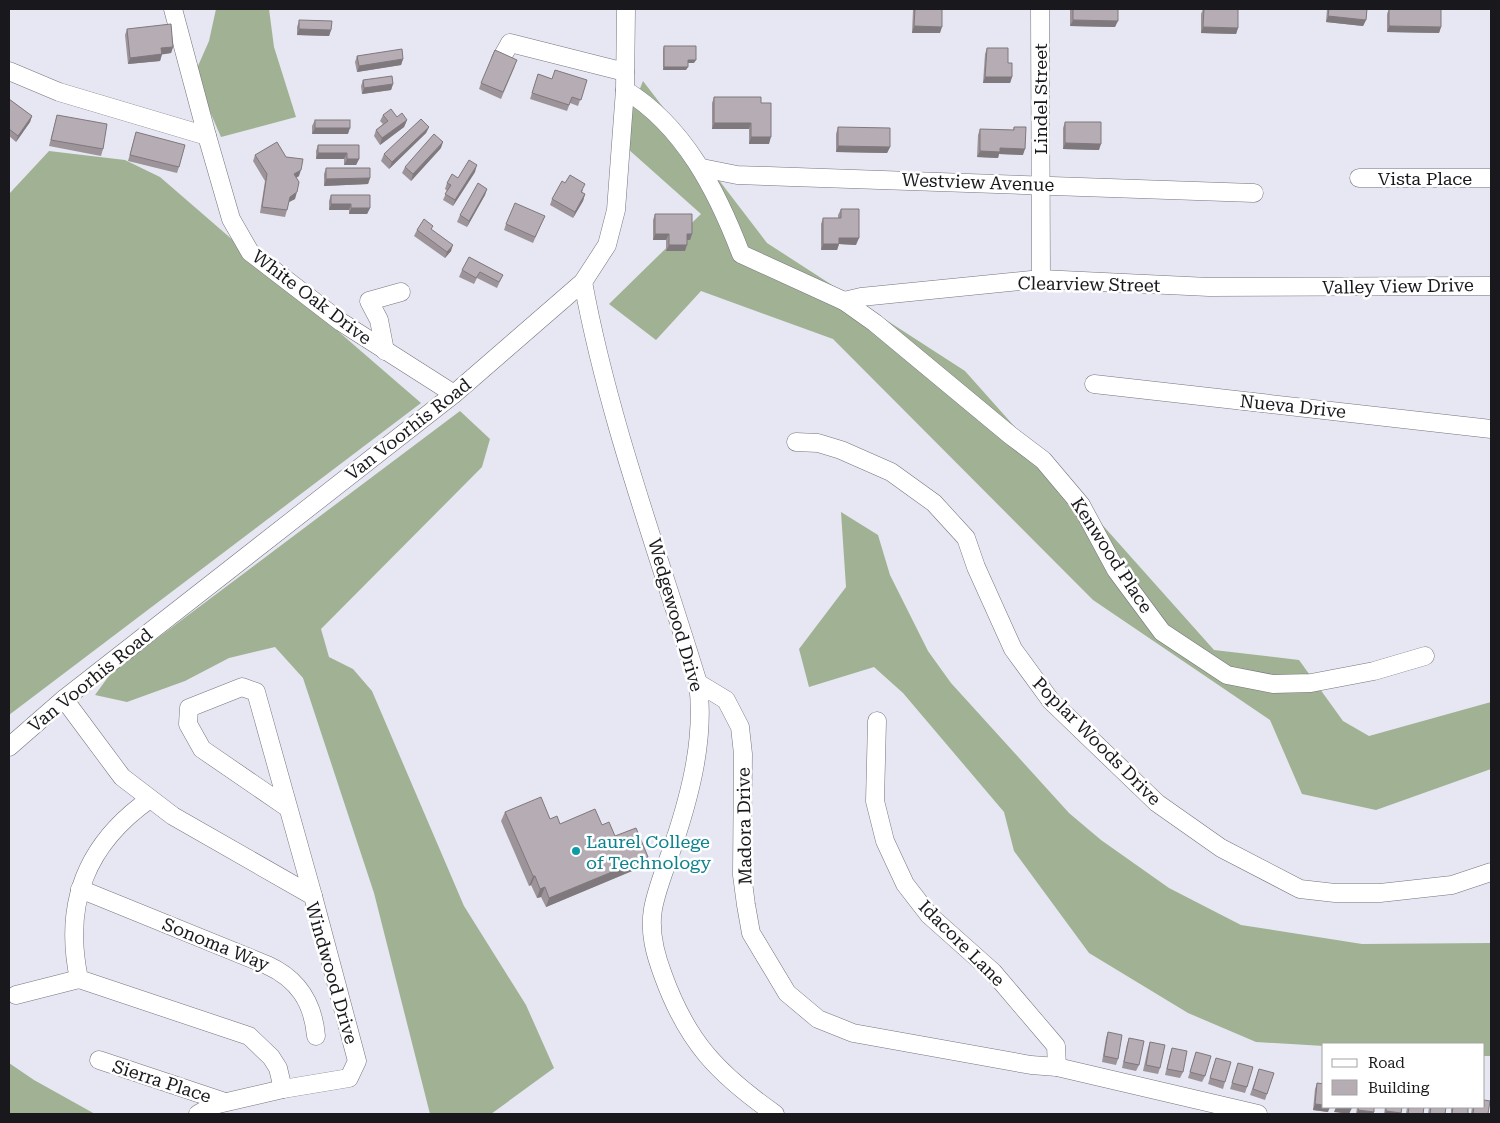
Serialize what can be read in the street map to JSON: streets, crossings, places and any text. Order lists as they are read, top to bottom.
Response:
{
  "streets": {
    "street": [
      "Lindel Street",
      "Vista Place",
      "Westview Avenue",
      "Clearview Street",
      "Valley View Drive",
      "White Oak Drive",
      "Nueva Drive",
      "Van Voorhis Road",
      "Kenwood Place",
      "Wedgewood Drive",
      "Poplar Woods Drive",
      "Madora Drive",
      "Idacore Lane",
      "Sonoma Way",
      "Windwood Drive",
      "Sierra Place"
    ]
  },
  "crossings": [
    ["Lindel Street", "Westview Avenue"],
    ["Lindel Street", "Clearview Street"],
    ["Westview Avenue", "Kenwood Place"],
    ["Clearview Street", "Valley View Drive"],
    ["Clearview Street", "Kenwood Place"],
    ["White Oak Drive", "Van Voorhis Road"],
    ["Van Voorhis Road", "Kenwood Place"],
    ["Van Voorhis Road", "Wedgewood Drive"],
    ["Van Voorhis Road", "Windwood Drive"],
    ["Wedgewood Drive", "Madora Drive"],
    ["Madora Drive", "Idacore Lane"],
    ["Windwood Drive", "Sierra Place"]
  ],
  "places": ["Laurel College of Technology"],
  "legend": ["Road", "Building"]
}
